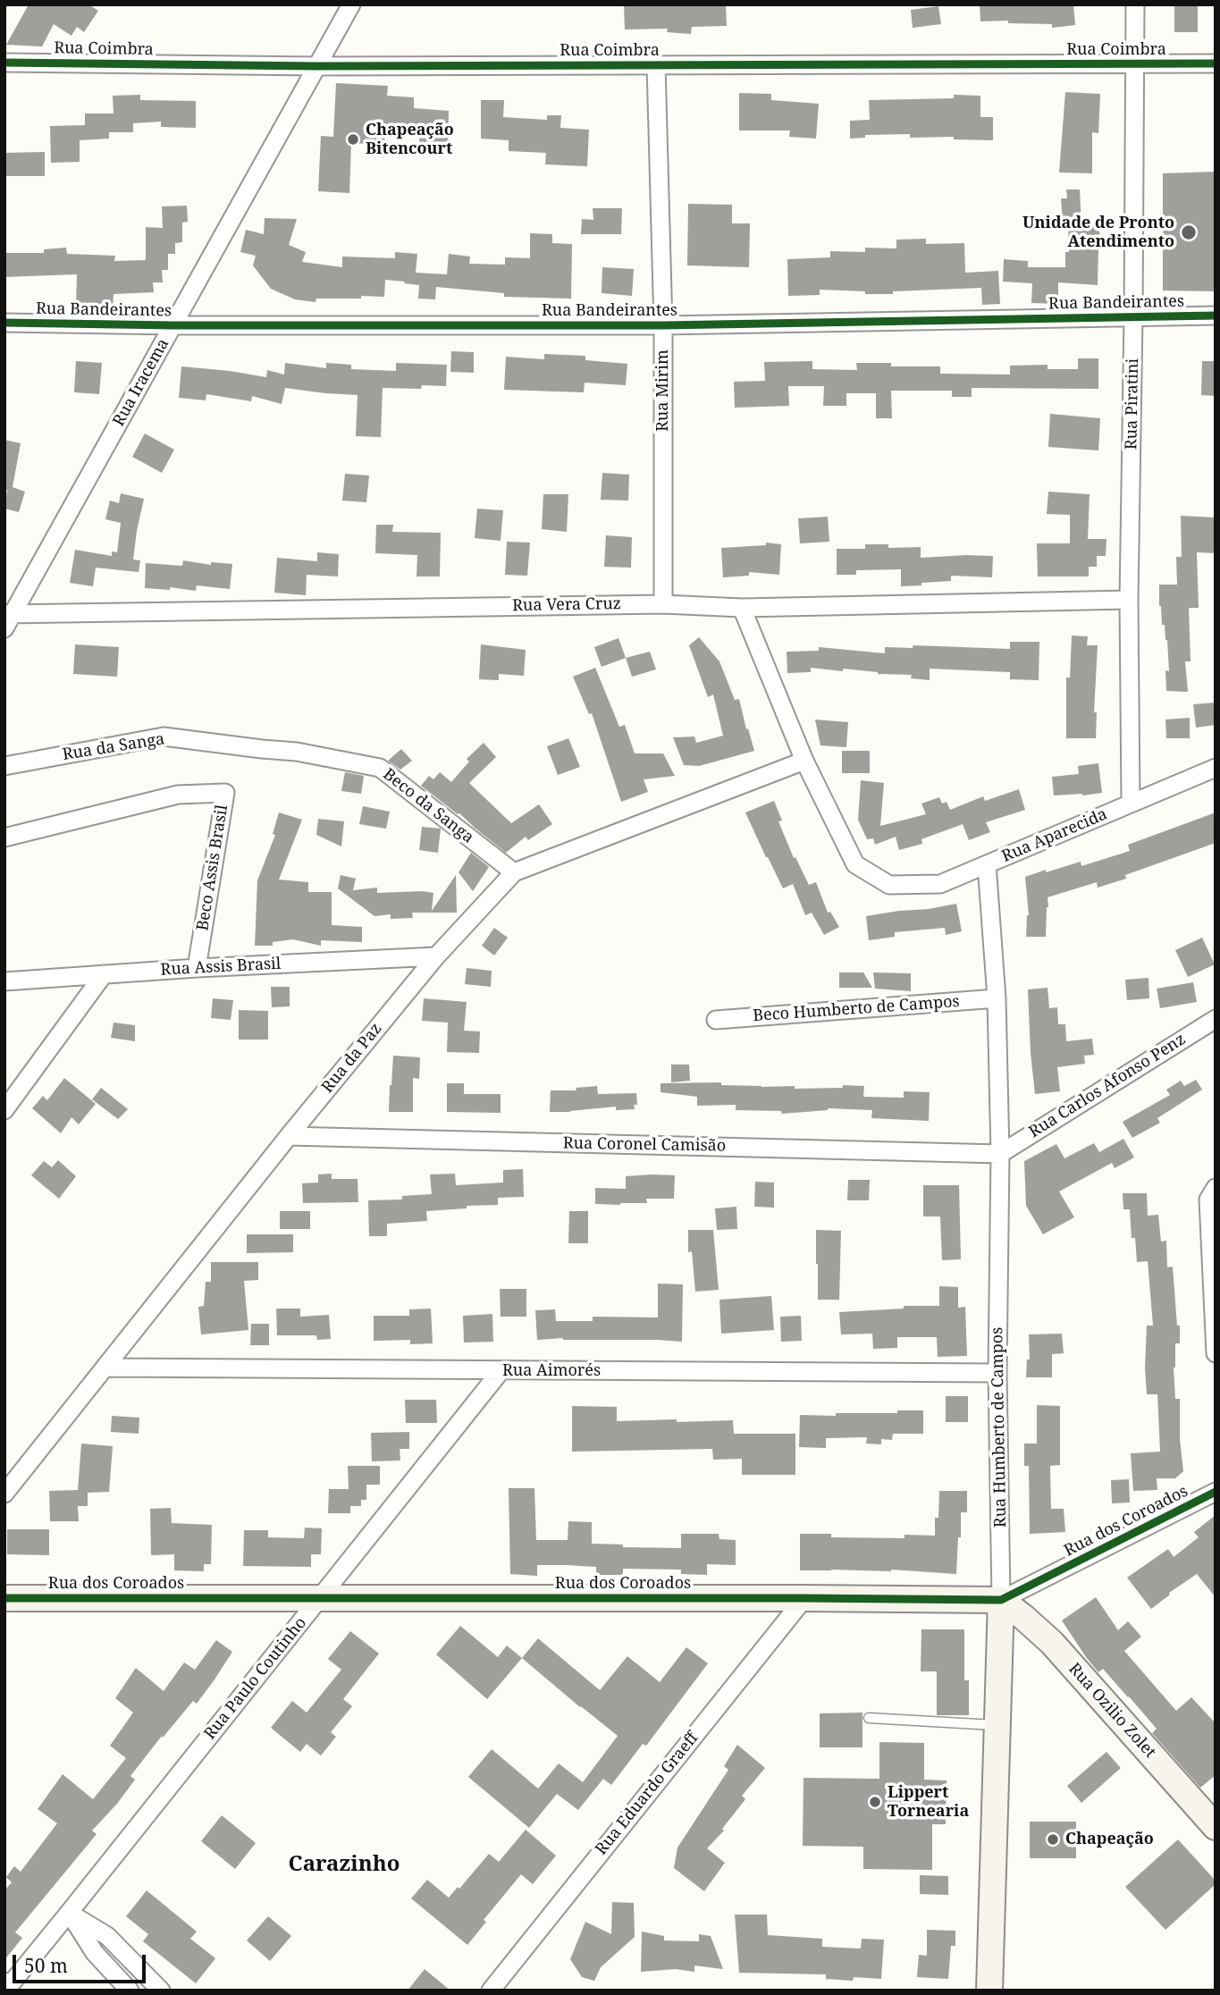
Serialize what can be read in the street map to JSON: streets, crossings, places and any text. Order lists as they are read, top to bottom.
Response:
{
  "streets": {
    "street": [
      "Rua Coimbra",
      "Rua Bandeirantes",
      "Rua Iracema",
      "Rua Mirim",
      "Rua Piratini",
      "Rua Vera Cruz",
      "Rua da Sanga",
      "Beco da Sanga",
      "Rua Aparecida",
      "Beco Assis Brasil",
      "Rua Assis Brasil",
      "Beco Humberto de Campos",
      "Rua da Paz",
      "Rua Carlos Afonso Penz",
      "Rua Coronel Camisão",
      "Rua Aimorés",
      "Rua Humberto de Campos",
      "Rua dos Coroados",
      "Rua Paulo Coutinho",
      "Rua Ozilio Zolet",
      "Rua Eduardo Graeff"
    ]
  },
  "crossings": [
    ["Rua Coimbra", "Rua Iracema"],
    ["Rua Coimbra", "Rua Mirim"],
    ["Rua Coimbra", "Rua Piratini"],
    ["Rua Bandeirantes", "Rua Iracema"],
    ["Rua Bandeirantes", "Rua Mirim"],
    ["Rua Bandeirantes", "Rua Piratini"],
    ["Rua Iracema", "Rua Vera Cruz"],
    ["Rua Mirim", "Rua Vera Cruz"],
    ["Rua Piratini", "Rua Vera Cruz"],
    ["Rua Piratini", "Rua Aparecida"],
    ["Rua da Sanga", "Beco da Sanga"],
    ["Beco da Sanga", "Rua da Paz"],
    ["Rua Aparecida", "Rua da Paz"],
    ["Rua Aparecida", "Rua Humberto de Campos"],
    ["Beco Assis Brasil", "Rua Assis Brasil"],
    ["Rua Assis Brasil", "Rua da Paz"],
    ["Beco Humberto de Campos", "Rua Humberto de Campos"],
    ["Rua da Paz", "Rua Coronel Camisão"],
    ["Rua da Paz", "Rua Aimorés"],
    ["Rua Carlos Afonso Penz", "Rua Coronel Camisão"],
    ["Rua Carlos Afonso Penz", "Rua Humberto de Campos"],
    ["Rua Coronel Camisão", "Rua Humberto de Campos"],
    ["Rua Aimorés", "Rua Humberto de Campos"],
    ["Rua Aimorés", "Rua Paulo Coutinho"],
    ["Rua Humberto de Campos", "Rua dos Coroados"],
    ["Rua Humberto de Campos", "Rua Ozilio Zolet"],
    ["Rua dos Coroados", "Rua Paulo Coutinho"],
    ["Rua dos Coroados", "Rua Ozilio Zolet"],
    ["Rua dos Coroados", "Rua Eduardo Graeff"]
  ],
  "districts": ["Carazinho"],
  "places": [
    "Chapeação Bitencourt",
    "Unidade de Pronto Atendimento",
    "Lippert Tornearia",
    "Chapeação"
  ],
  "scale_bar": "50 m"
}
